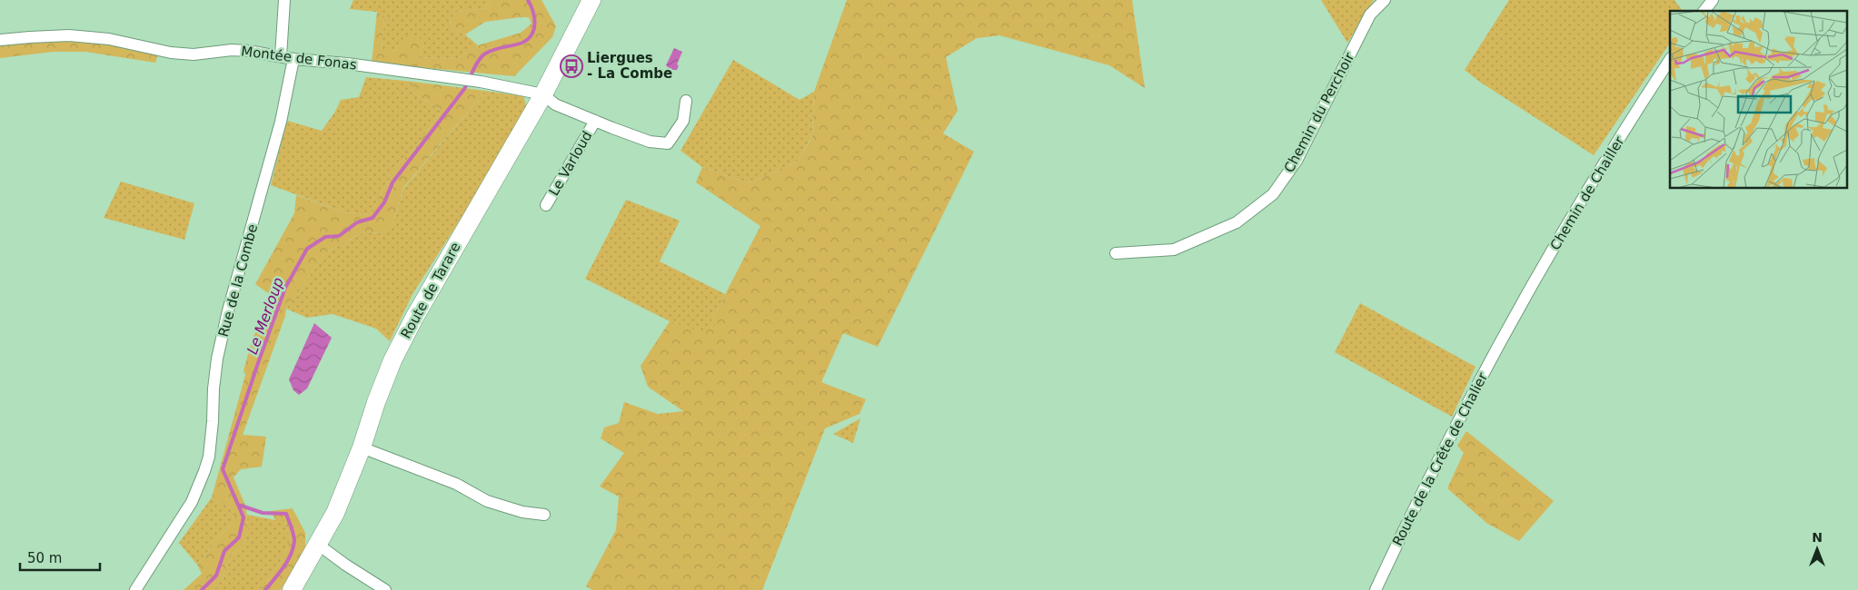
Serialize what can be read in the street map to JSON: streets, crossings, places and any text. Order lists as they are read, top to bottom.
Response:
{
  "streets": {
    "main road": ["Route de Tarare"],
    "street": [
      "Montée de Fonas",
      "Chemin du Perchoir",
      "Le Varloud",
      "Chemin de Chailler",
      "Rue de la Combe",
      "Route de la Crête de Chalier"
    ]
  },
  "crossings": [
    ["Montée de Fonas", "Rue de la Combe"],
    ["Montée de Fonas", "Route de Tarare"],
    ["Chemin de Chailler", "Route de la Crête de Chalier"]
  ],
  "water": ["Le Merloup"],
  "places": {
    "bus stop": ["Liergues - La Combe"]
  },
  "scale_bar": "50 m",
  "north": "top"
}
